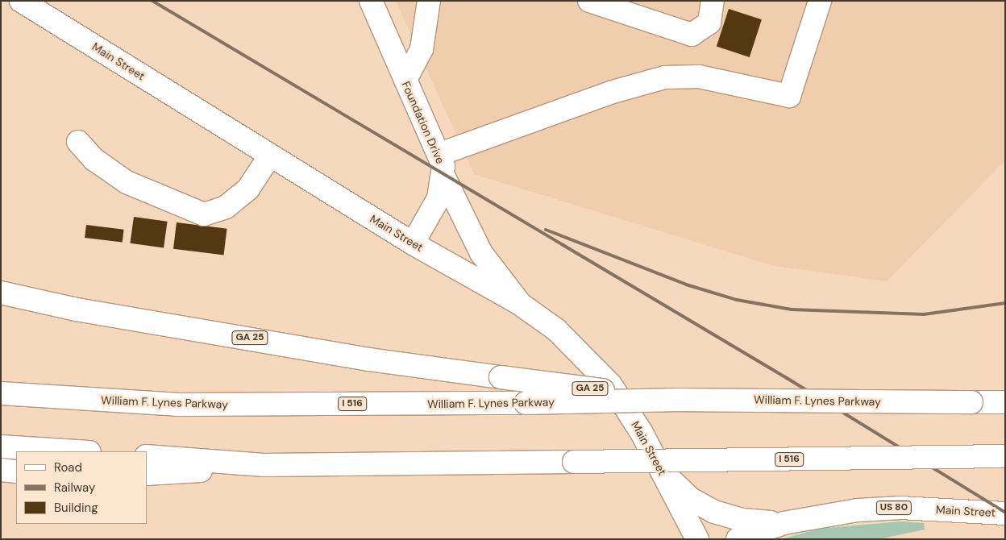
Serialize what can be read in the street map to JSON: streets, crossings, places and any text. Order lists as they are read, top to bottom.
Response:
{
  "streets": {
    "main road": [
      "Main Street",
      "Foundation Drive",
      "GA 25",
      "William F. Lynes Parkway",
      "I 516",
      "US 80"
    ]
  },
  "crossings": [
    ["Main Street", "Foundation Drive"],
    ["GA 25", "William F. Lynes Parkway"]
  ],
  "legend": ["Road", "Railway", "Building"]
}
